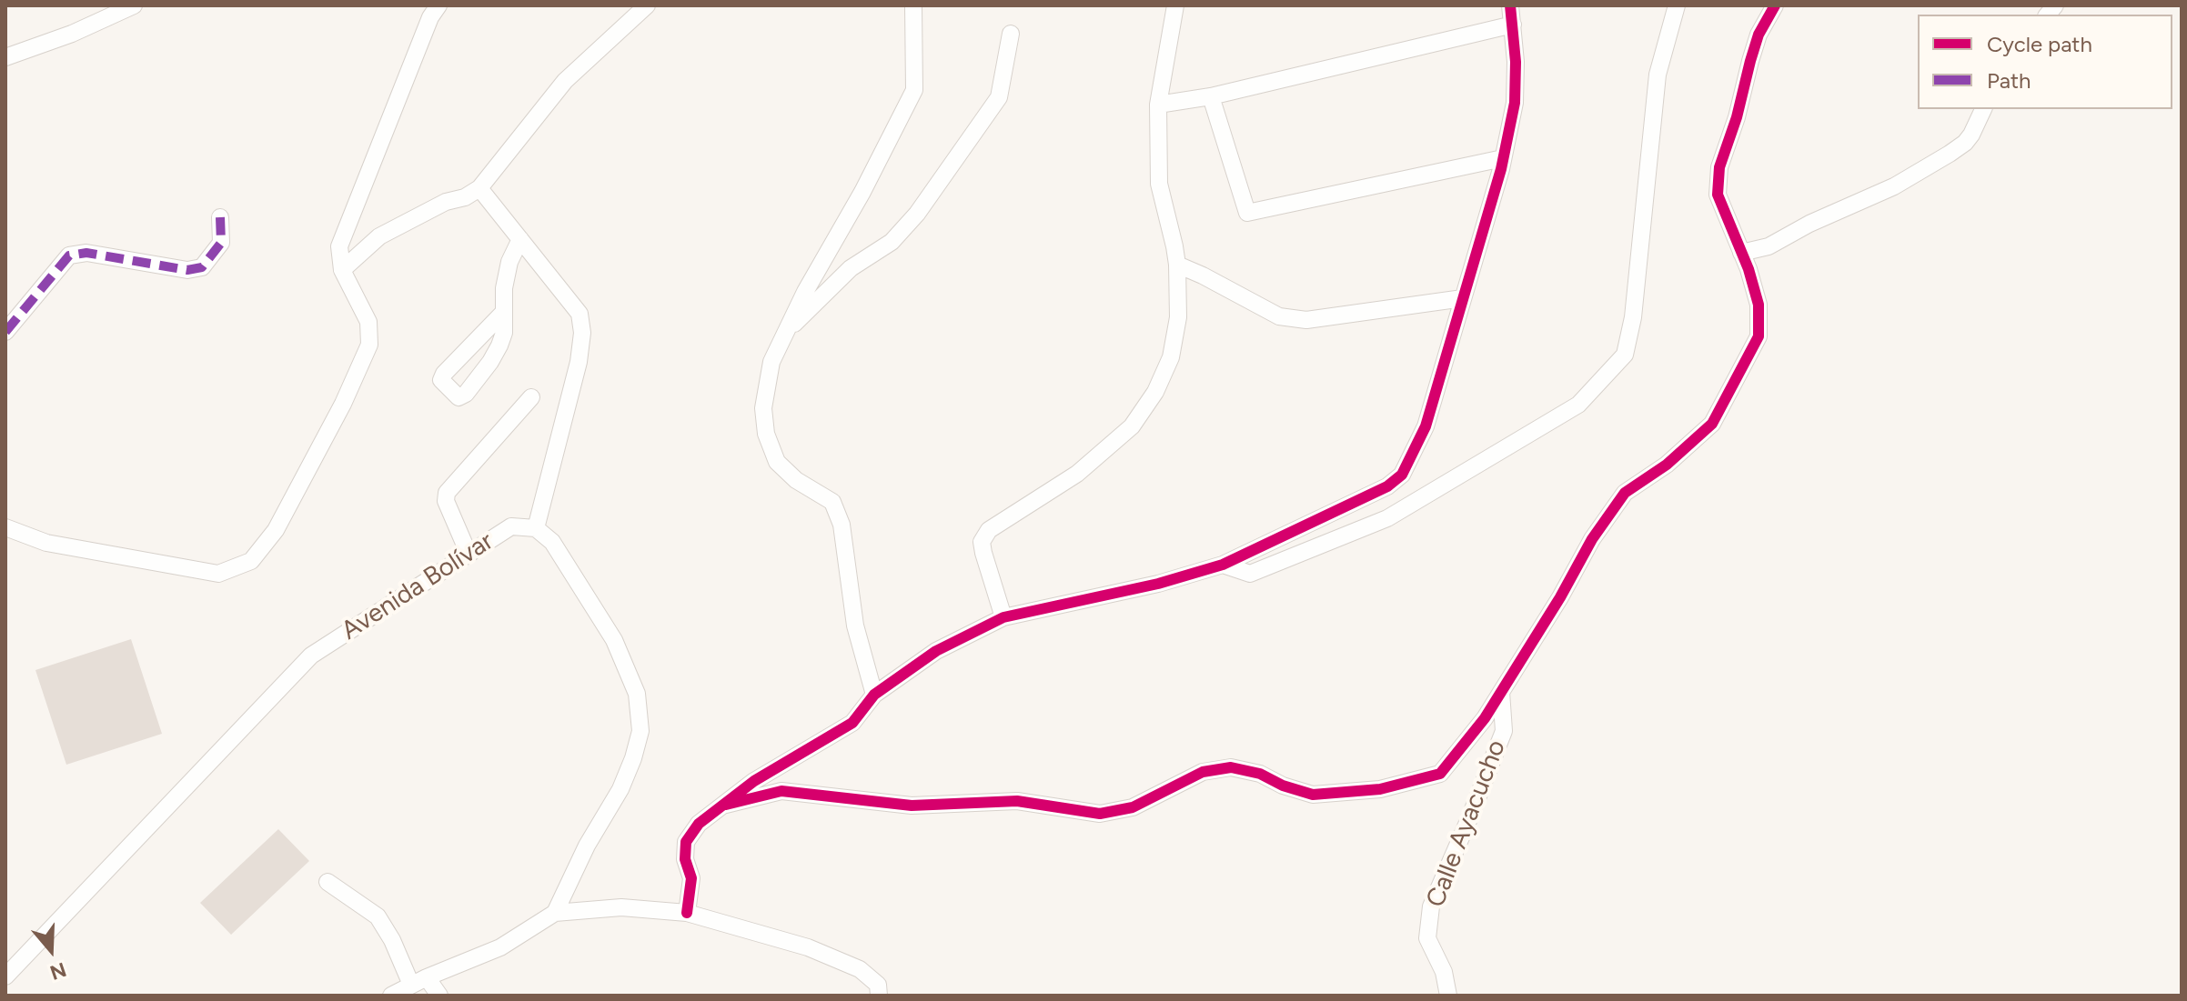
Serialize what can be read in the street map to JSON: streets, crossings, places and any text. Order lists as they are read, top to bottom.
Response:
{
  "streets": {
    "street": ["Avenida Bolívar", "Calle Ayacucho"]
  },
  "legend": ["Cycle path", "Path"],
  "north": "bottom"
}
